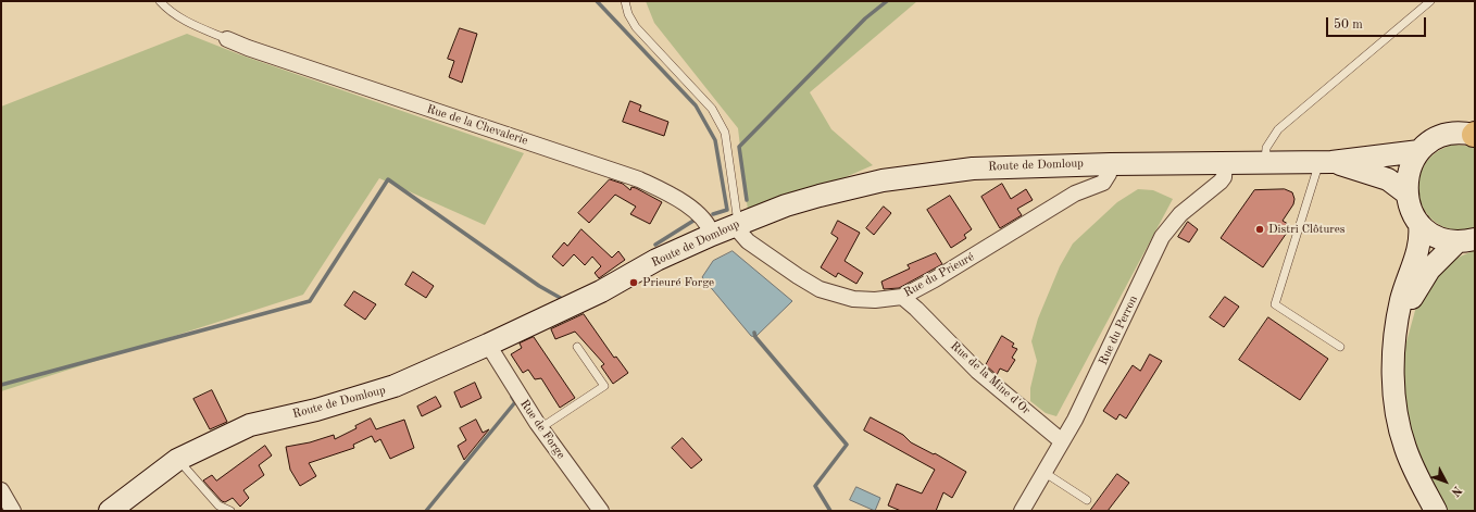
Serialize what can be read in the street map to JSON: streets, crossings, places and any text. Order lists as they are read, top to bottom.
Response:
{
  "streets": {
    "street": [
      "Rue de la Chevalerie",
      "Route de Domloup",
      "Rue du Prieuré",
      "Rue du Perron",
      "Rue de la Mine d'Or",
      "Rue de Forge"
    ]
  },
  "crossings": [
    ["Rue de la Chevalerie", "Route de Domloup"],
    ["Route de Domloup", "Rue du Prieuré"],
    ["Route de Domloup", "Rue du Perron"],
    ["Route de Domloup", "Rue de Forge"],
    ["Rue du Prieuré", "Rue de la Mine d'Or"],
    ["Rue du Perron", "Rue de la Mine d'Or"]
  ],
  "places": ["Distri Clôtures", "Prieuré Forge"],
  "scale_bar": "50 m",
  "north": "bottom right"
}
